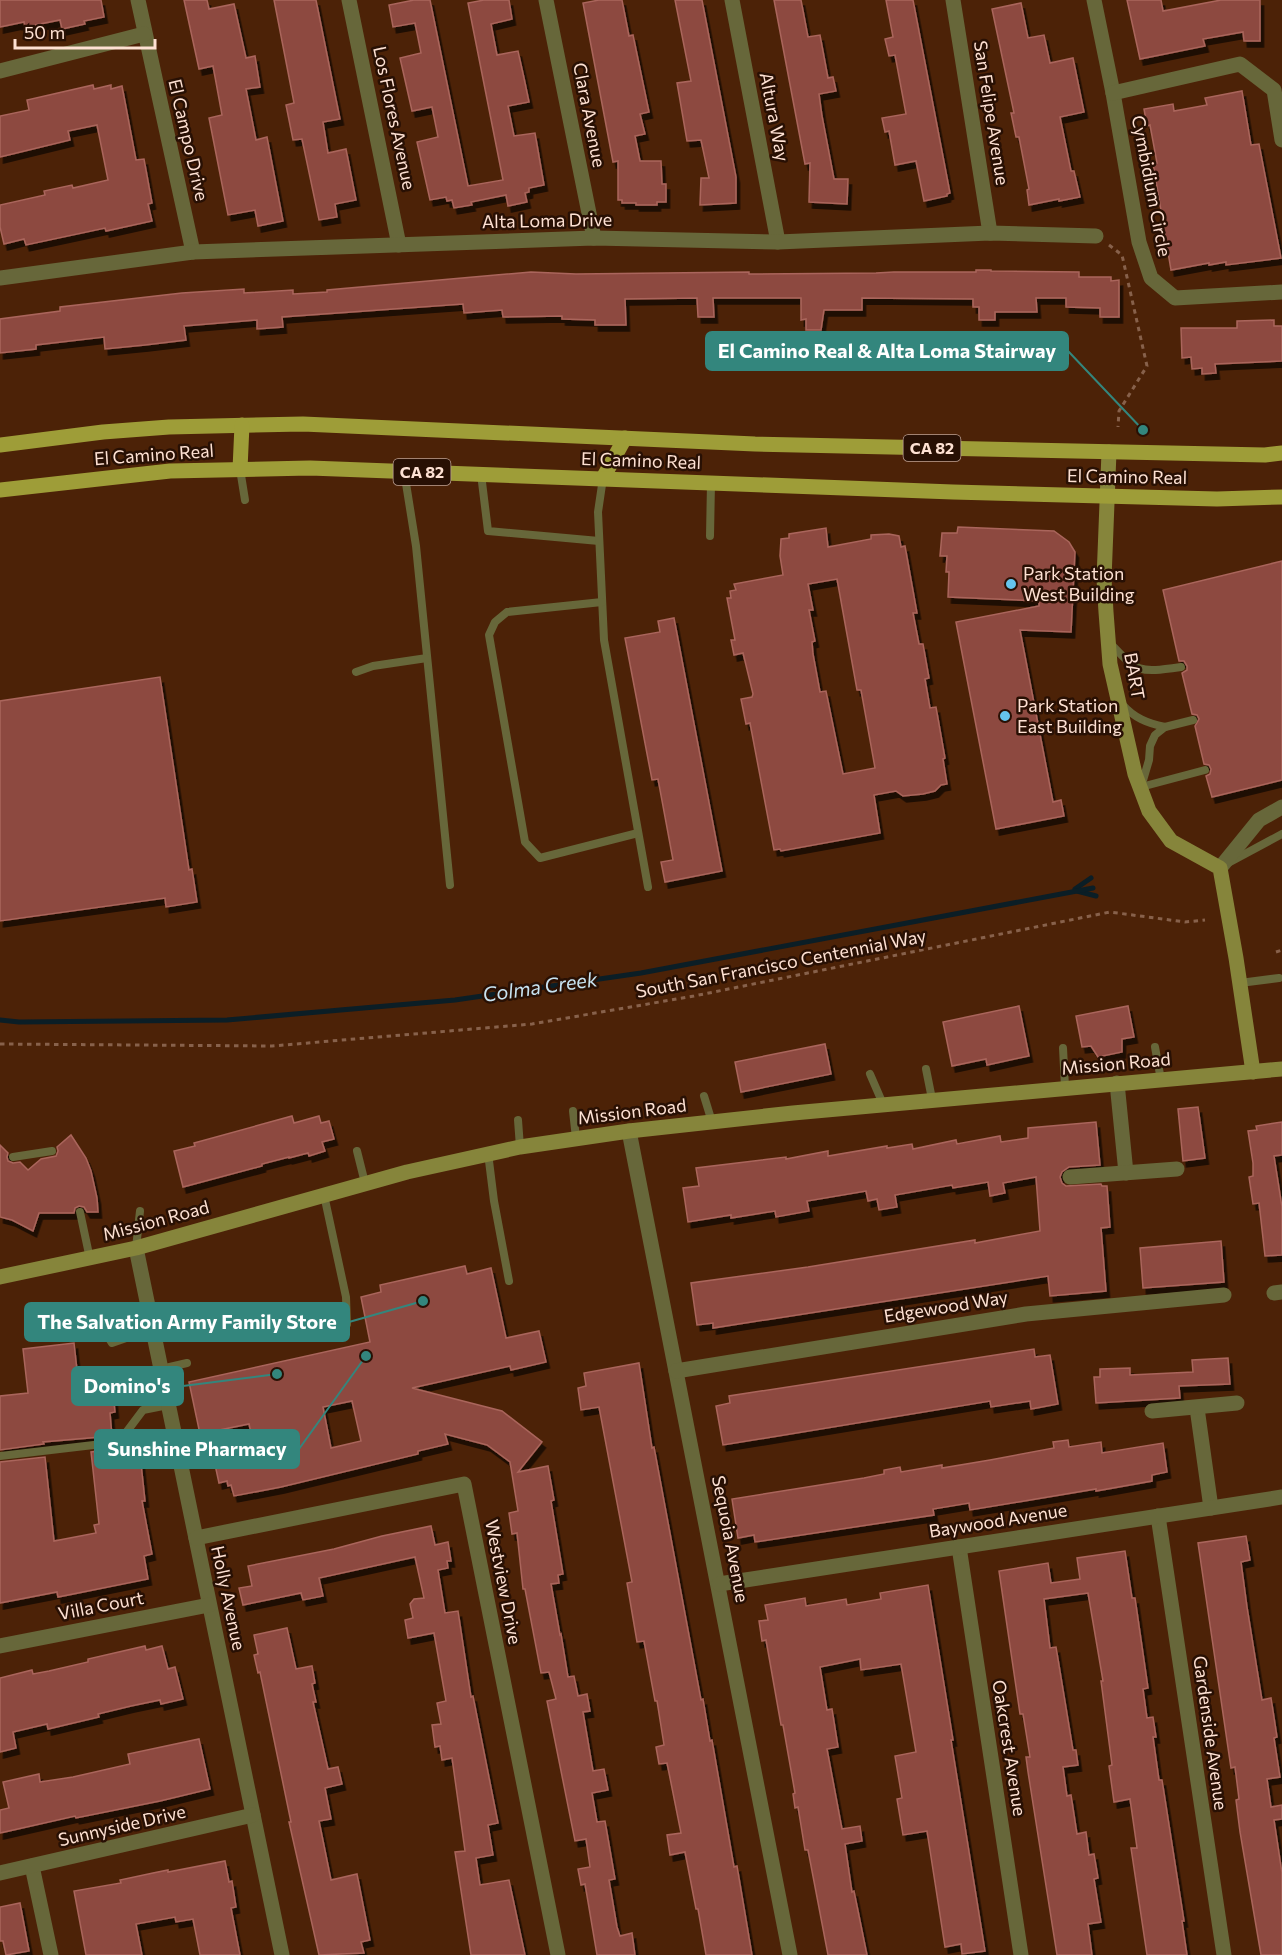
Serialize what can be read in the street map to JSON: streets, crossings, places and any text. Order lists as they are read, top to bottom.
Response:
{
  "streets": {
    "main road": [
      "CA 82",
      "El Camino Real",
      "BART",
      "Mission Road"
    ],
    "street": [
      "San Felipe Avenue",
      "Clara Avenue",
      "Altura Way",
      "Los Flores Avenue",
      "El Campo Drive",
      "Cymbidium Circle",
      "Alta Loma Drive",
      "Edgewood Way",
      "Baywood Avenue",
      "Sequoia Avenue",
      "Westview Drive",
      "Holly Avenue",
      "Villa Court",
      "Gardenside Avenue",
      "Oakcrest Avenue",
      "Sunnyside Drive"
    ],
    "path": ["South San Francisco Centennial Way"]
  },
  "crossings": [
    ["San Felipe Avenue", "Alta Loma Drive"],
    ["Clara Avenue", "Alta Loma Drive"],
    ["Altura Way", "Alta Loma Drive"],
    ["Los Flores Avenue", "Alta Loma Drive"],
    ["El Campo Drive", "Alta Loma Drive"],
    ["El Camino Real", "BART"],
    ["Mission Road", "Sequoia Avenue"],
    ["Mission Road", "Holly Avenue"],
    ["Edgewood Way", "Sequoia Avenue"],
    ["Baywood Avenue", "Sequoia Avenue"],
    ["Baywood Avenue", "Gardenside Avenue"],
    ["Baywood Avenue", "Oakcrest Avenue"],
    ["Westview Drive", "Holly Avenue"],
    ["Holly Avenue", "Villa Court"],
    ["Holly Avenue", "Sunnyside Drive"]
  ],
  "water": ["Colma Creek"],
  "places": [
    "El Camino Real & Alta Loma Stairway",
    "Park Station West Building",
    "Park Station East Building",
    "The Salvation Army Family Store",
    "Sunshine Pharmacy",
    "Domino's"
  ],
  "scale_bar": "50 m"
}
